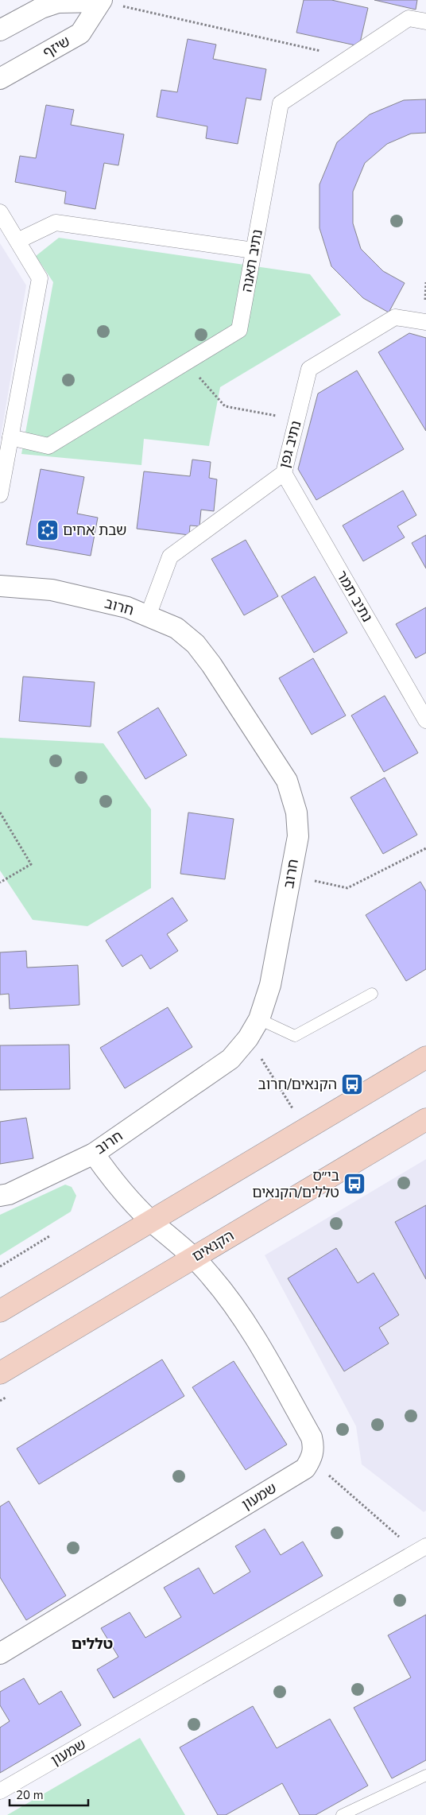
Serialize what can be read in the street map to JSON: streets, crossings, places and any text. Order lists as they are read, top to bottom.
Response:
{
  "streets": {
    "main road": ["הקנאים"],
    "street": [
      "שיזף",
      "נתיב תאנה",
      "נתיב גפן",
      "נתיב תמר",
      "חרוב",
      "שמעון"
    ]
  },
  "crossings": [
    ["נתיב גפן", "נתיב תמר"],
    ["נתיב גפן", "חרוב"]
  ],
  "districts": ["טללים"],
  "places": {
    "synagogue": ["שבת אחים"],
    "bus stop": ["הקנאים/חרוב", "בי״ס טללים/הקנאים"]
  },
  "scale_bar": "20 m"
}
